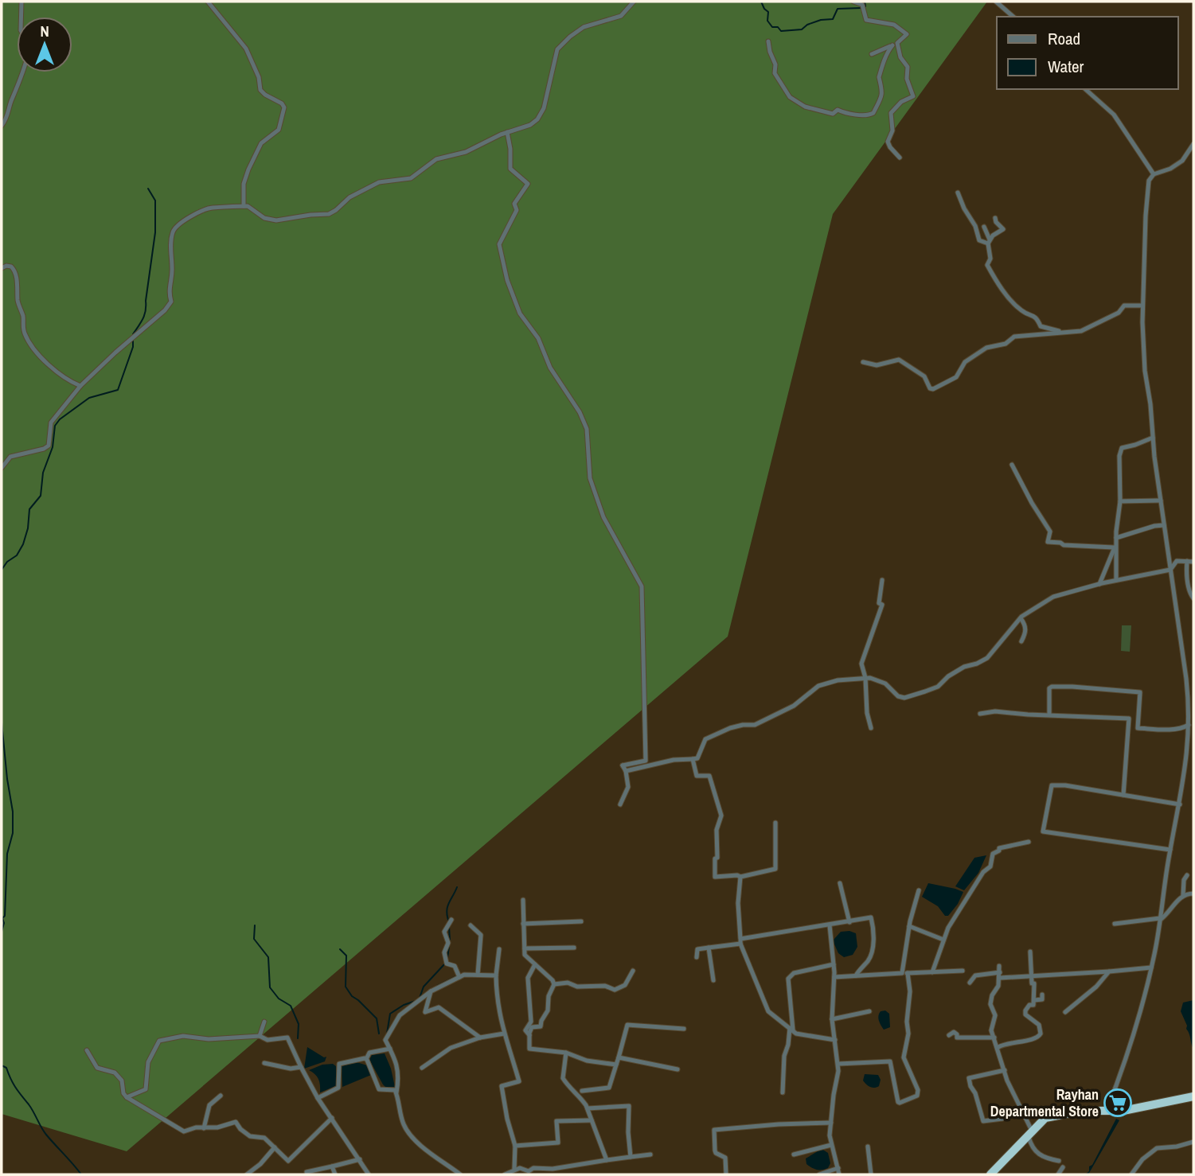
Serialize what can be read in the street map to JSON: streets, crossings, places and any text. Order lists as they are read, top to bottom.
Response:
{
  "places": {
    "supermarket": ["Rayhan Departmental Store"]
  },
  "legend": ["Road", "Water"],
  "north": "top"
}
